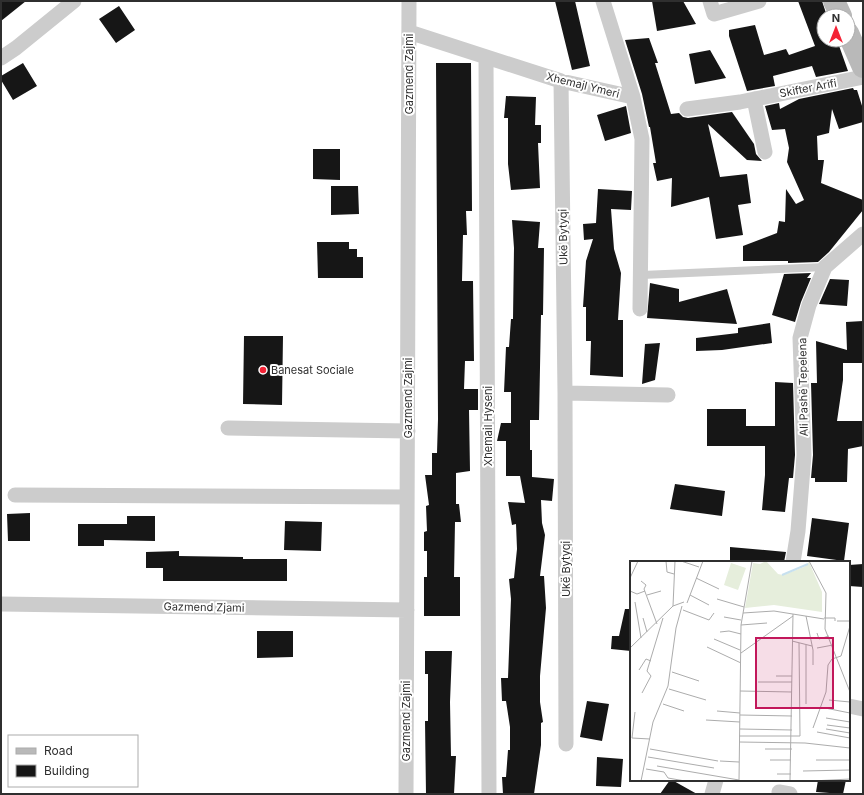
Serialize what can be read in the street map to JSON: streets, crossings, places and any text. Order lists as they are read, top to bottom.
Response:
{
  "streets": {
    "street": [
      "Gazmend Zajmi",
      "Xhemajl Ymeri",
      "Skifter Arifi",
      "Ukë Bytyqi",
      "Ali Pashë Tepelena",
      "Xhemail Hyseni",
      "Gazmend Zjami"
    ]
  },
  "crossings": [
    ["Gazmend Zajmi", "Xhemajl Ymeri"],
    ["Gazmend Zajmi", "Gazmend Zjami"],
    ["Xhemajl Ymeri", "Ukë Bytyqi"],
    ["Xhemajl Ymeri", "Xhemail Hyseni"]
  ],
  "places": ["Banesat Sociale"],
  "legend": ["Road", "Building"],
  "north": "top"
}
